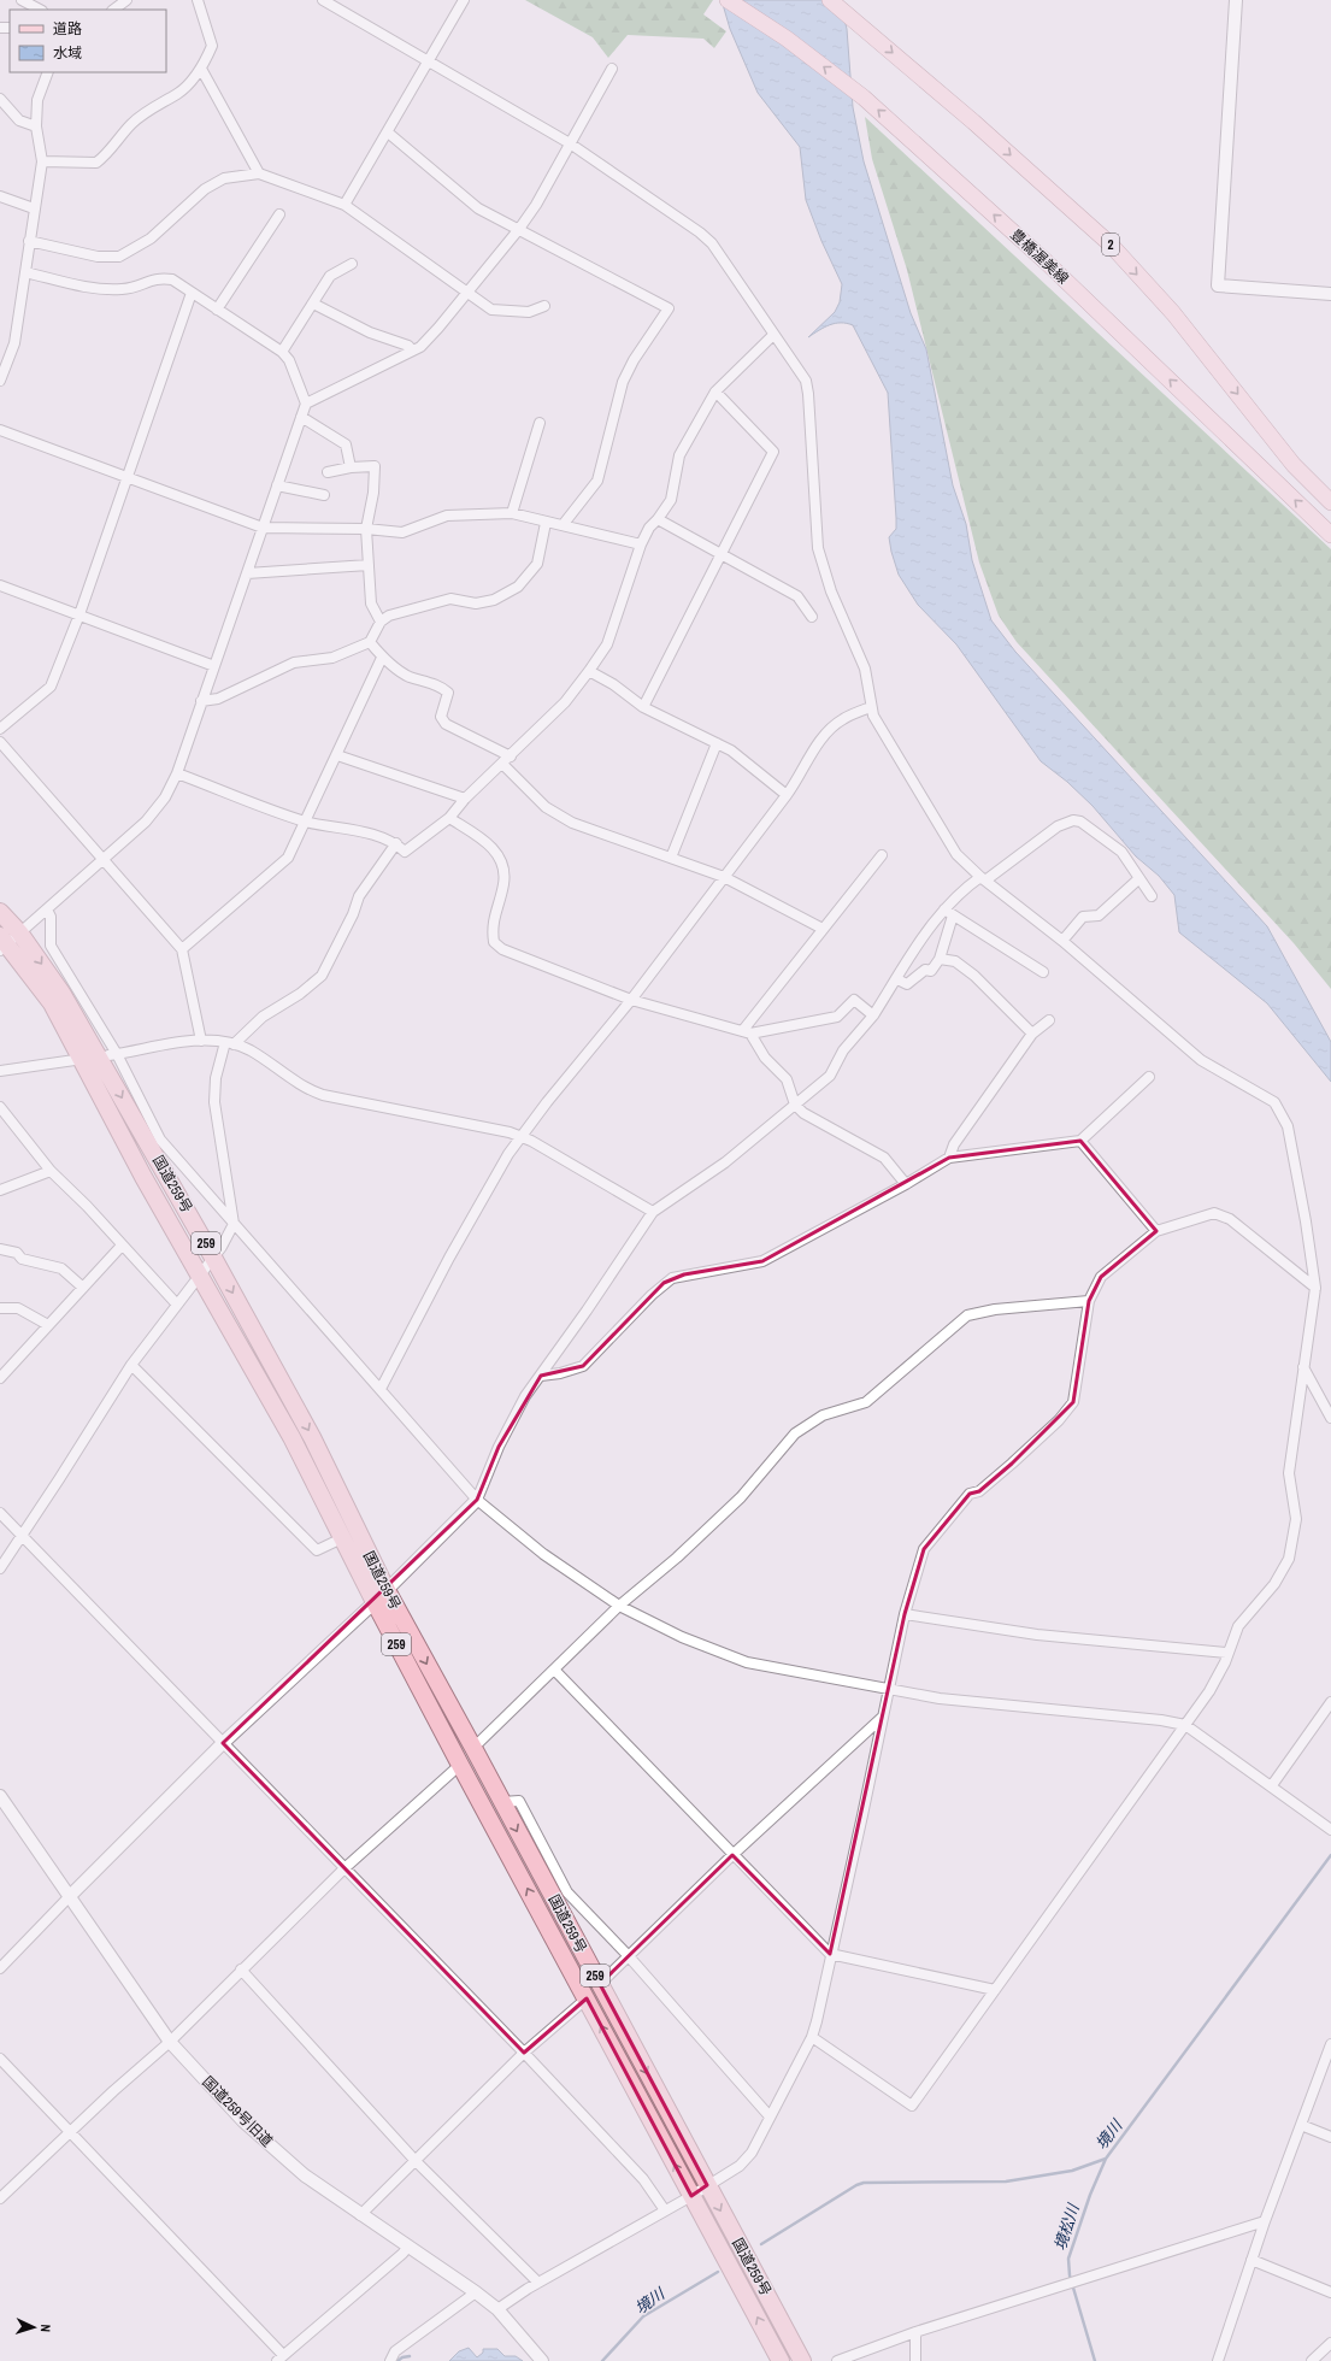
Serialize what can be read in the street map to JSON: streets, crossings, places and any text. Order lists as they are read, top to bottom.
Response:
{
  "streets": {
    "highway": ["国道259号", "259"],
    "main road": ["2", "豊橋渥美線"],
    "street": ["国道259号旧道"]
  },
  "water": ["境川", "境松川"],
  "legend": ["道路", "水域"],
  "north": "right"
}
